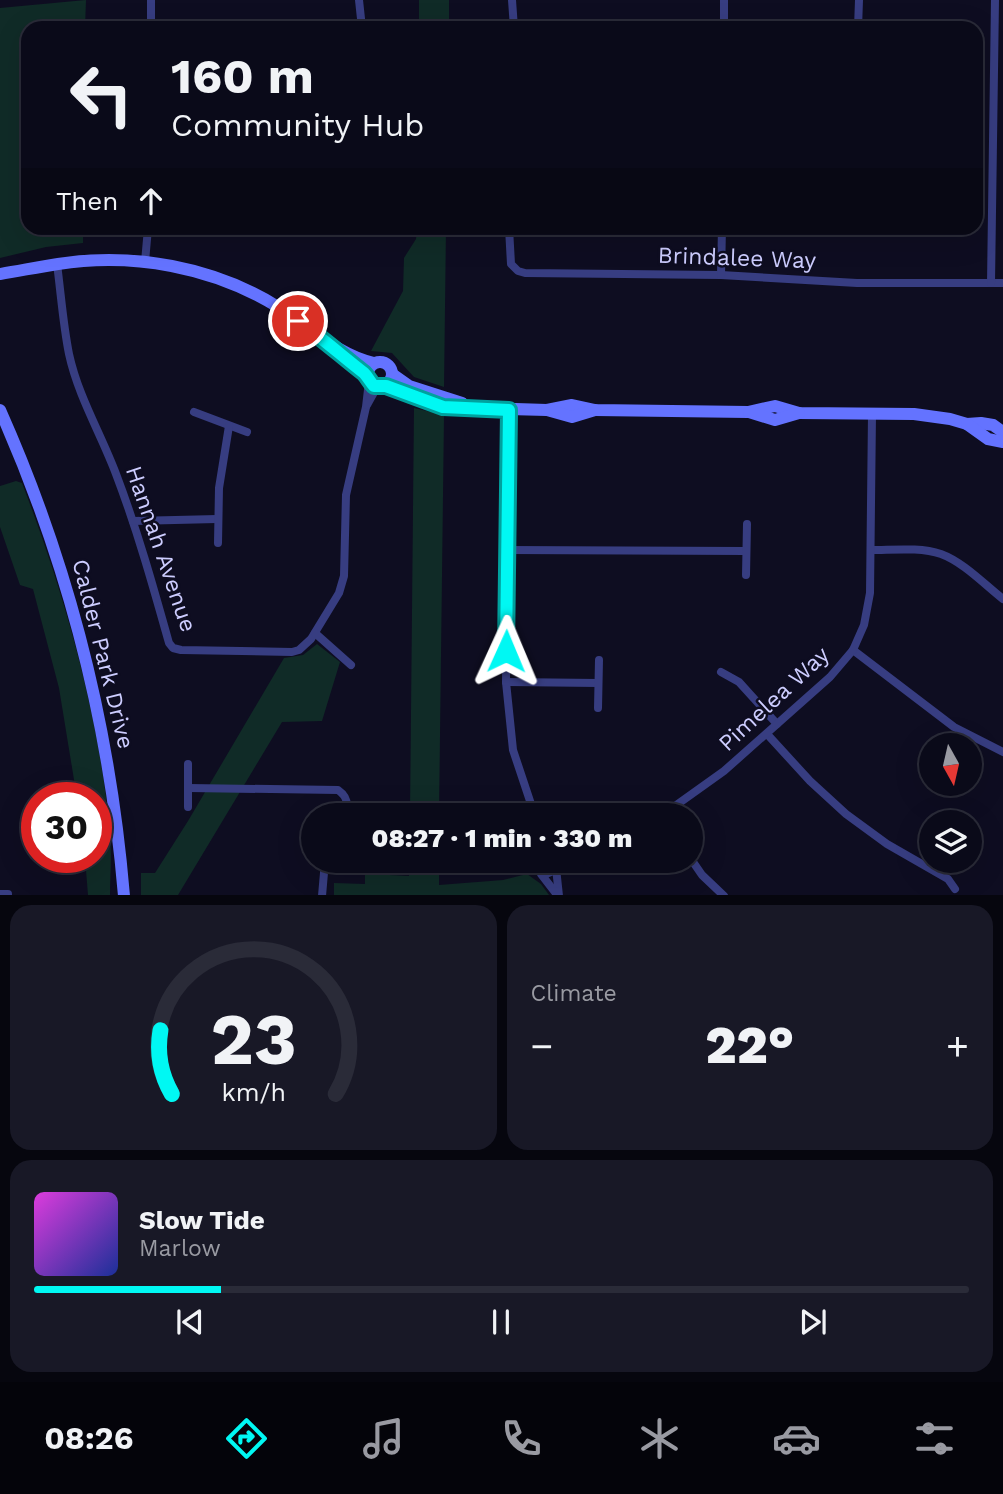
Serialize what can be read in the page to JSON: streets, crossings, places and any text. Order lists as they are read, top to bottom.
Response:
{
  "streets": {
    "street": [
      "Brindalee Way",
      "Hannah Avenue",
      "Calder Park Drive",
      "Pimelea Way"
    ]
  },
  "north": "bottom",
  "page": {
    "turn": ["160 m", "Community Hub"],
    "then": "Then",
    "limit": "30",
    "trip": "08:27 · 1 min · 330 m",
    "tile": "Climate",
    "heat": ["−", "22°", "+"],
    "song": ["Slow Tide", "Marlow"],
    "tabs": "08:26",
    "gauge": ["23", "km/h"]
  }
}
